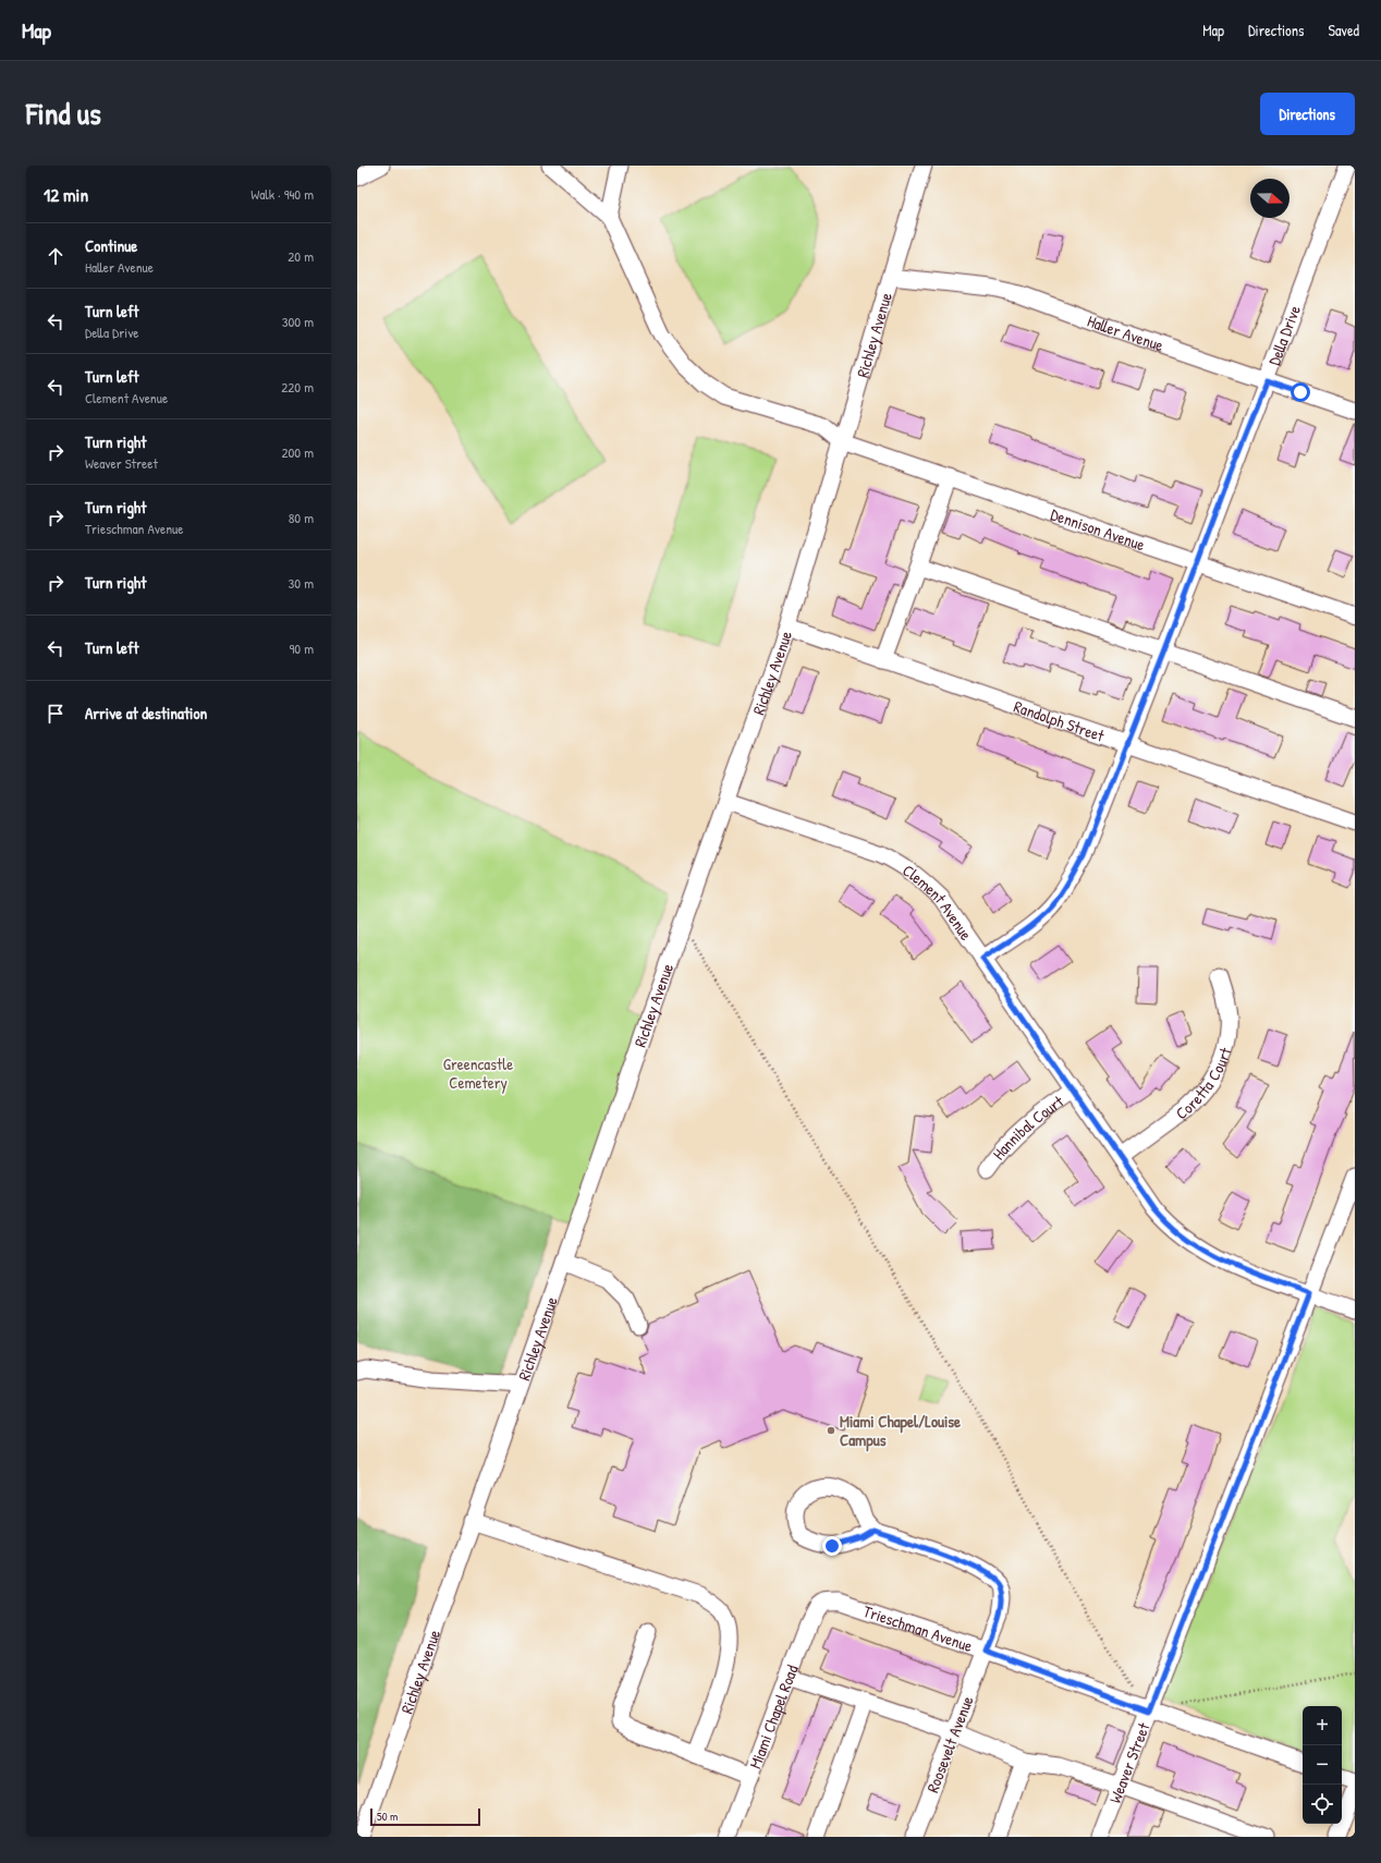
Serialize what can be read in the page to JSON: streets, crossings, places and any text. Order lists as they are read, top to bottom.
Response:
{
  "streets": {
    "street": [
      "Haller Avenue",
      "Richley Avenue",
      "Della Drive",
      "Dennison Avenue",
      "Randolph Street",
      "Clement Avenue",
      "Coretta Court",
      "Hannibal Court",
      "Trieschman Avenue",
      "Miami Chapel Road",
      "Roosevelt Avenue",
      "Weaver Street"
    ]
  },
  "crossings": [
    ["Haller Avenue", "Richley Avenue"],
    ["Haller Avenue", "Della Drive"],
    ["Richley Avenue", "Dennison Avenue"],
    ["Richley Avenue", "Randolph Street"],
    ["Richley Avenue", "Clement Avenue"],
    ["Della Drive", "Dennison Avenue"],
    ["Della Drive", "Randolph Street"],
    ["Della Drive", "Clement Avenue"],
    ["Clement Avenue", "Coretta Court"],
    ["Clement Avenue", "Hannibal Court"],
    ["Clement Avenue", "Weaver Street"],
    ["Trieschman Avenue", "Miami Chapel Road"],
    ["Trieschman Avenue", "Roosevelt Avenue"],
    ["Trieschman Avenue", "Weaver Street"]
  ],
  "parks": ["Greencastle Cemetery"],
  "places": ["Miami Chapel/Louise Campus"],
  "scale_bar": "50 m",
  "north": "right",
  "page": {
    "header": "Map",
    "nav": ["Map", "Directions", "Saved"],
    "title": "Find us",
    "buttons": "Directions",
    "heading": ["12 min", "Walk · 940 m"],
    "list": [
      ["Continue", "Haller Avenue", "20 m"],
      ["Turn left", "Della Drive", "300 m"],
      ["Turn left", "Clement Avenue", "220 m"],
      ["Turn right", "Weaver Street", "200 m"],
      ["Turn right", "Trieschman Avenue", "80 m"],
      ["Turn right", "30 m"],
      ["Turn left", "90 m"],
      "Arrive at destination"
    ],
    "map_buttons": ["+", "−"],
    "scale": "50 m"
  }
}
